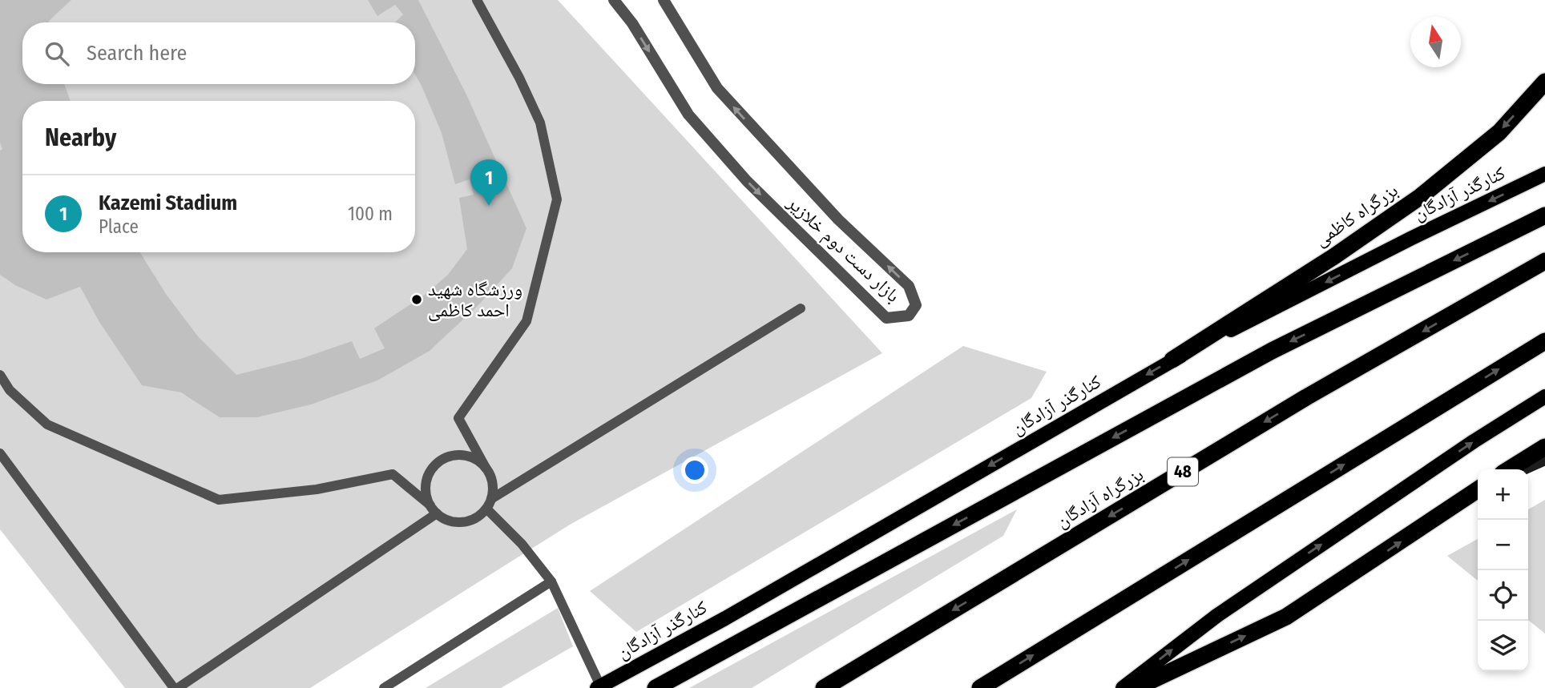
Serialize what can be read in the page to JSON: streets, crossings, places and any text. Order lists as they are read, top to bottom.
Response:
{
  "streets": {
    "highway": ["بزرگراه کاظمی", "48", "بزرگراه آزادگان"],
    "main road": ["کنارگذر آزادگان"],
    "street": ["بازار دست دوم خلازیر"]
  },
  "crossings": [
    ["کنارگذر آزادگان", "بزرگراه کاظمی"]
  ],
  "one_way": ["کنارگذر آزادگان"],
  "places": ["ورزشگاه شهید احمد کاظمی"],
  "north": "top",
  "page": {
    "search": "Search here",
    "heading": "Nearby",
    "pins": "1",
    "list": [
      {
        "mark": "1",
        "name": "Kazemi Stadium",
        "note": "Place",
        "value": "100 m"
      }
    ],
    "map_buttons": ["+", "−"]
  }
}
